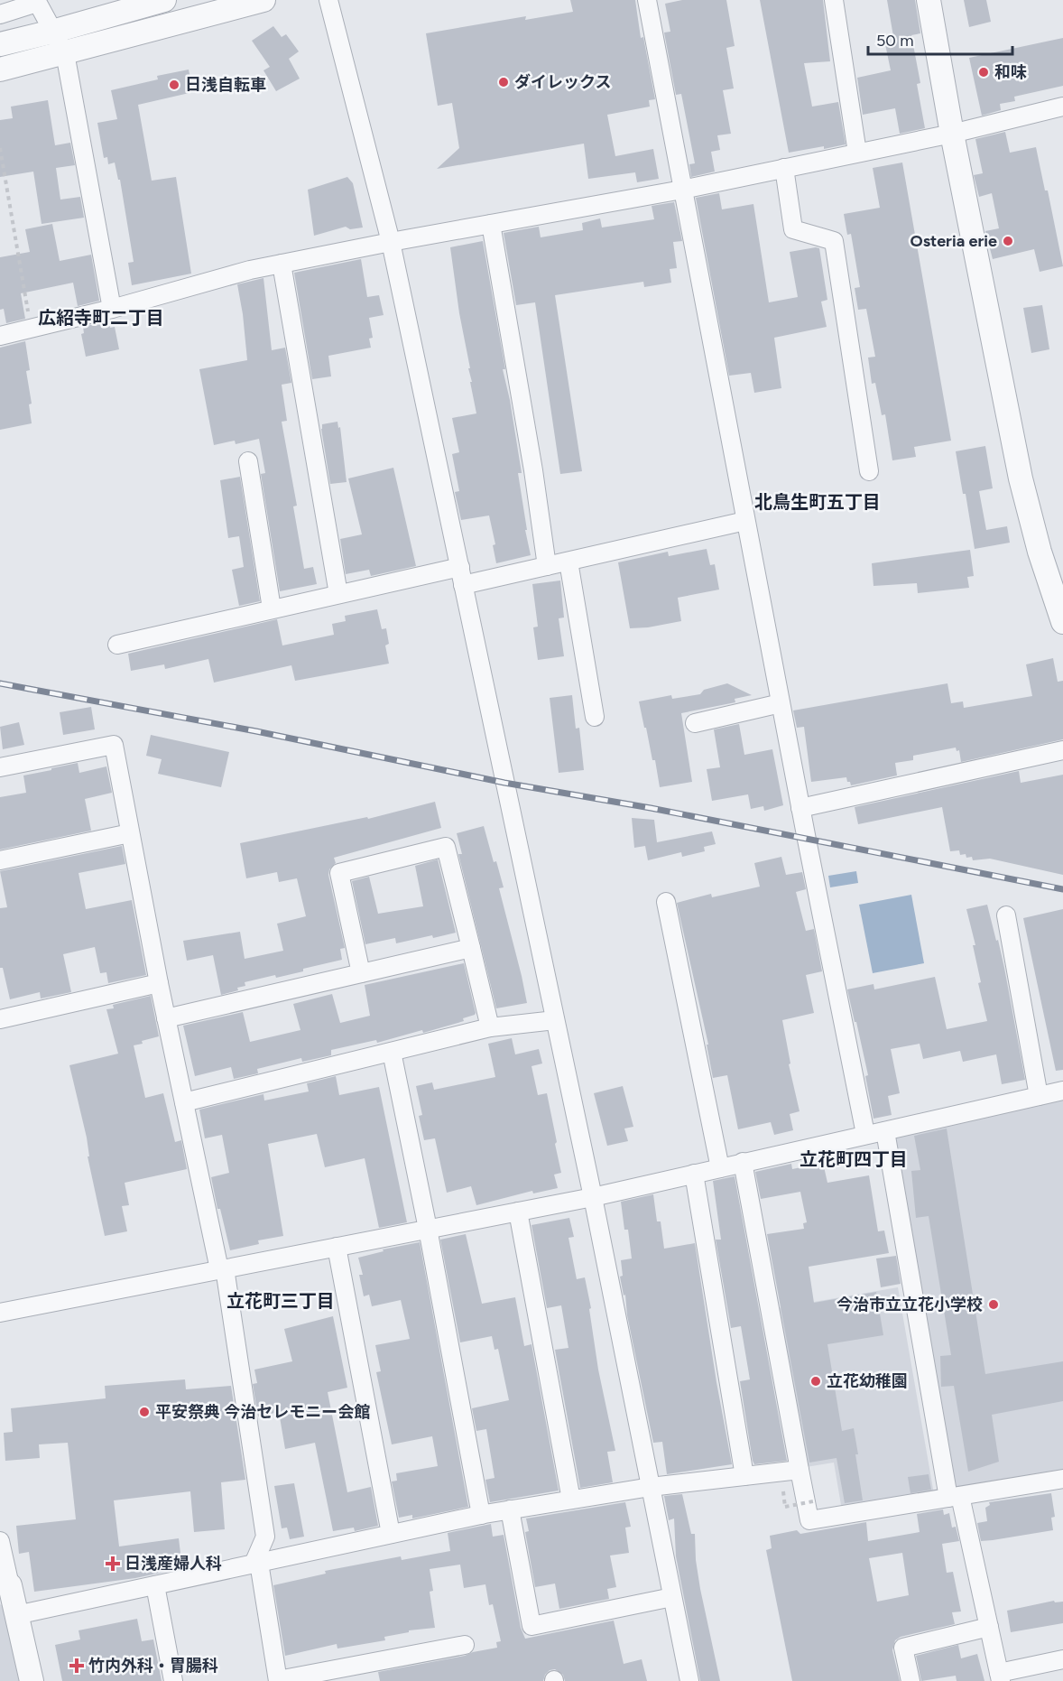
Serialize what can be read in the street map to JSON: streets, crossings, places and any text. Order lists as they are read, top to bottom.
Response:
{
  "districts": [
    "広紹寺町二丁目",
    "北鳥生町五丁目",
    "立花町四丁目",
    "立花町三丁目"
  ],
  "places": {
    "other": [
      "和味",
      "ダイレックス",
      "日浅自転車",
      "Osteria erie",
      "今治市立立花小学校",
      "立花幼稚園",
      "平安祭典 今治セレモニー会館"
    ],
    "health": ["日浅産婦人科", "竹内外科・胃腸科"]
  },
  "scale_bar": "50 m"
}
